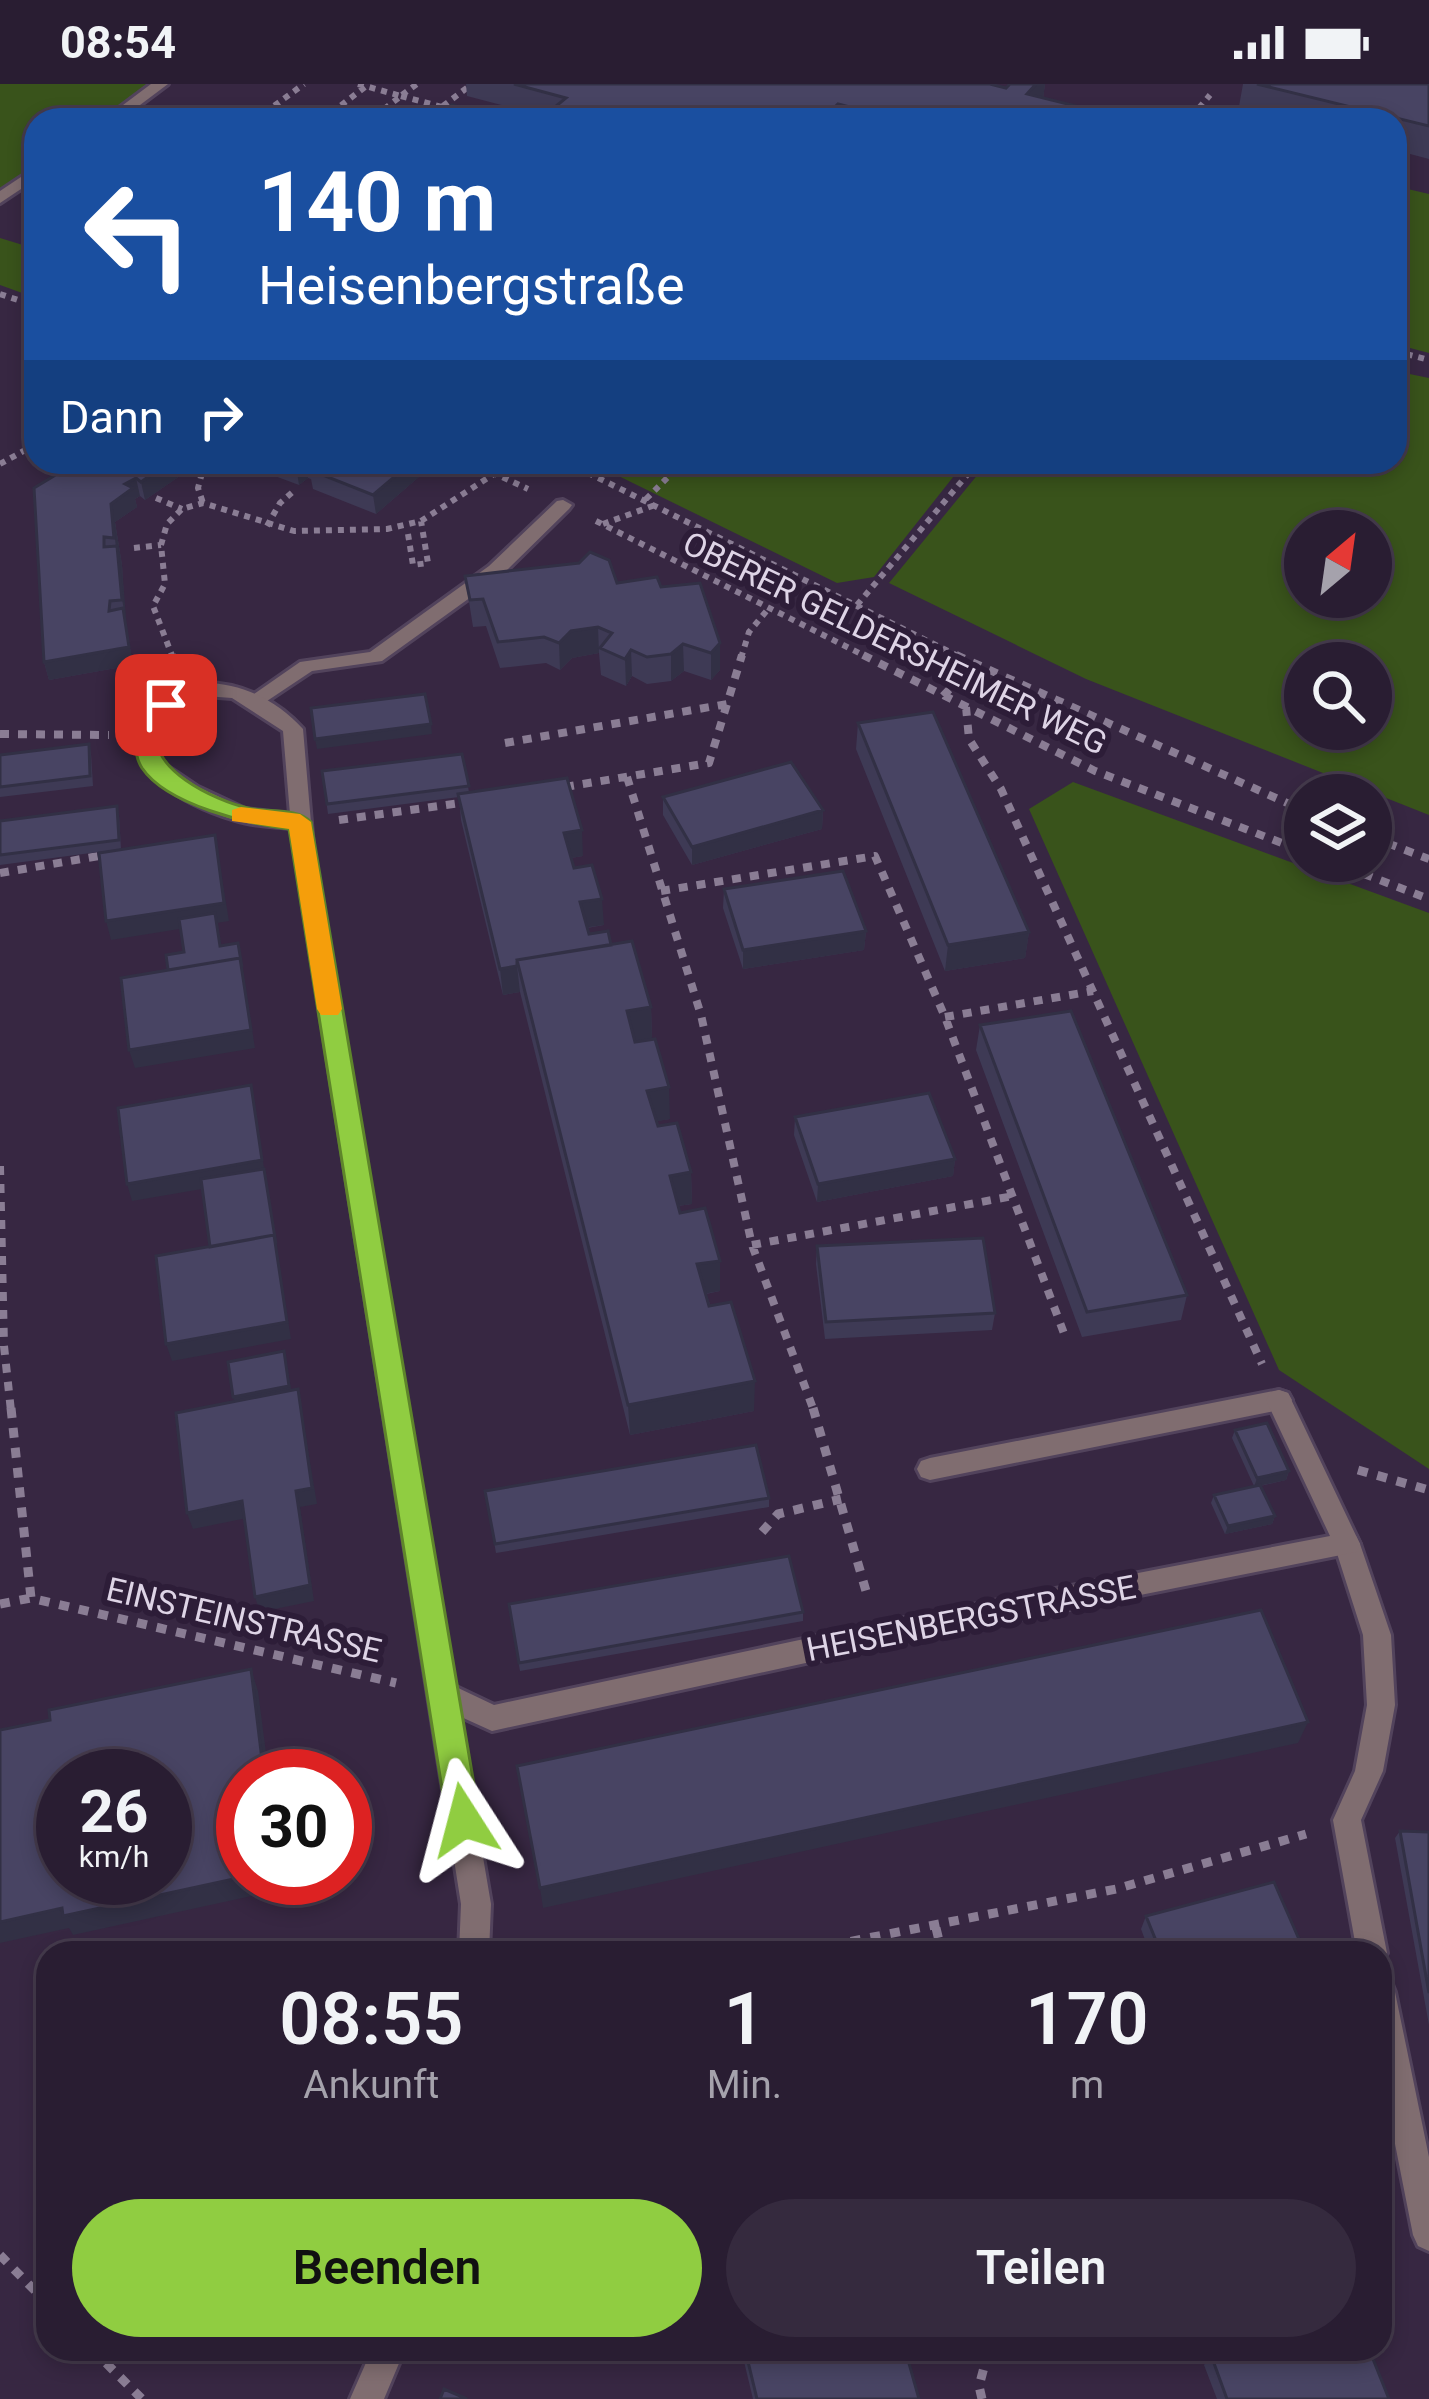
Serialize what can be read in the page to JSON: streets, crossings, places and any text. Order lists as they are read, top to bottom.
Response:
{
  "streets": {
    "street": ["HEISENBERGSTRASSE"],
    "path": ["OBERER GELDERSHEIMER WEG", "EINSTEINSTRASSE"]
  },
  "crossings": [
    ["HEISENBERGSTRASSE", "EINSTEINSTRASSE"]
  ],
  "north": "top right",
  "page": {
    "status": "08:54",
    "turn": ["140 m", "Heisenbergstraße"],
    "then": "Dann",
    "speed": "26 km/h",
    "limit": "30",
    "eta": [
      "08:55",
      "Ankunft",
      "1",
      "Min.",
      "170",
      "m"
    ],
    "buttons": ["Beenden", "Teilen"]
  }
}
